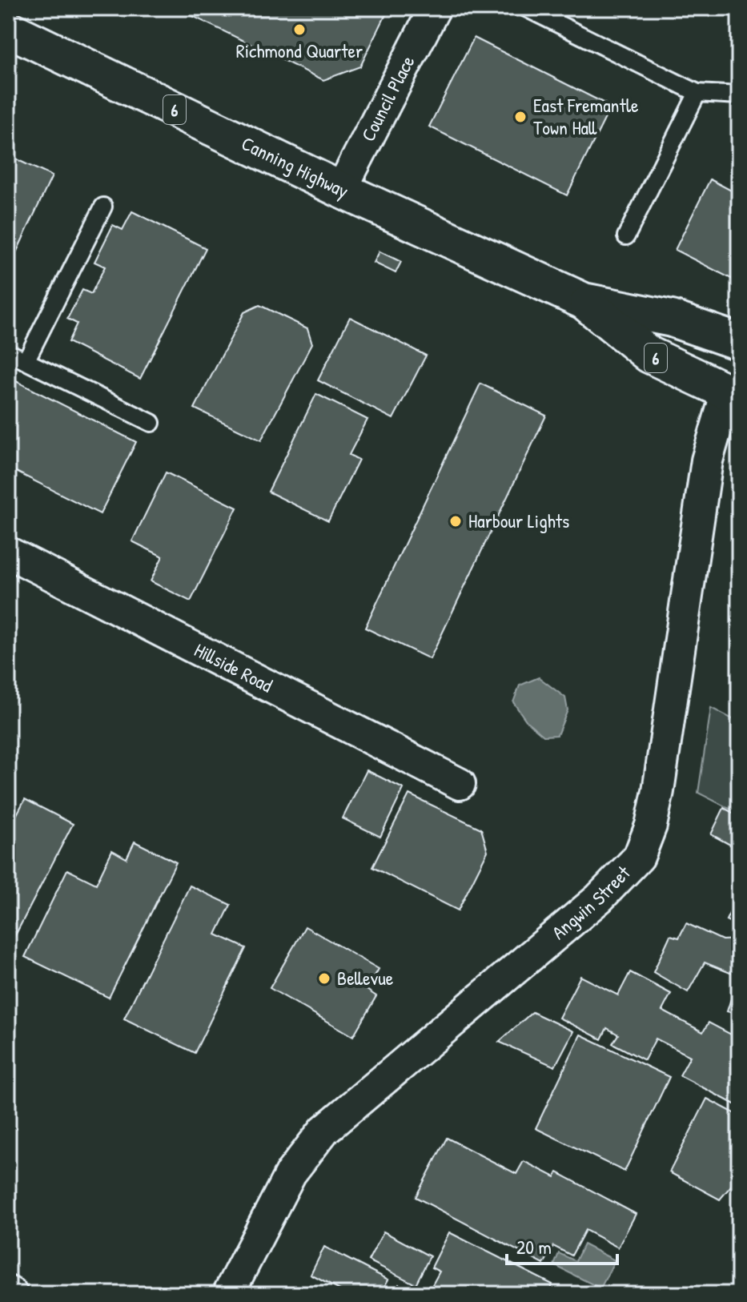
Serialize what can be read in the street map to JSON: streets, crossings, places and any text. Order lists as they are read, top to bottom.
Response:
{
  "streets": {
    "highway": ["6", "Canning Highway"],
    "street": ["Council Place", "Hillside Road", "Angwin Street"]
  },
  "crossings": [
    ["Council Place", "Canning Highway"],
    ["Canning Highway", "Angwin Street"]
  ],
  "places": [
    "Richmond Quarter",
    "East Fremantle Town Hall",
    "Harbour Lights",
    "Bellevue"
  ],
  "scale_bar": "20 m"
}
